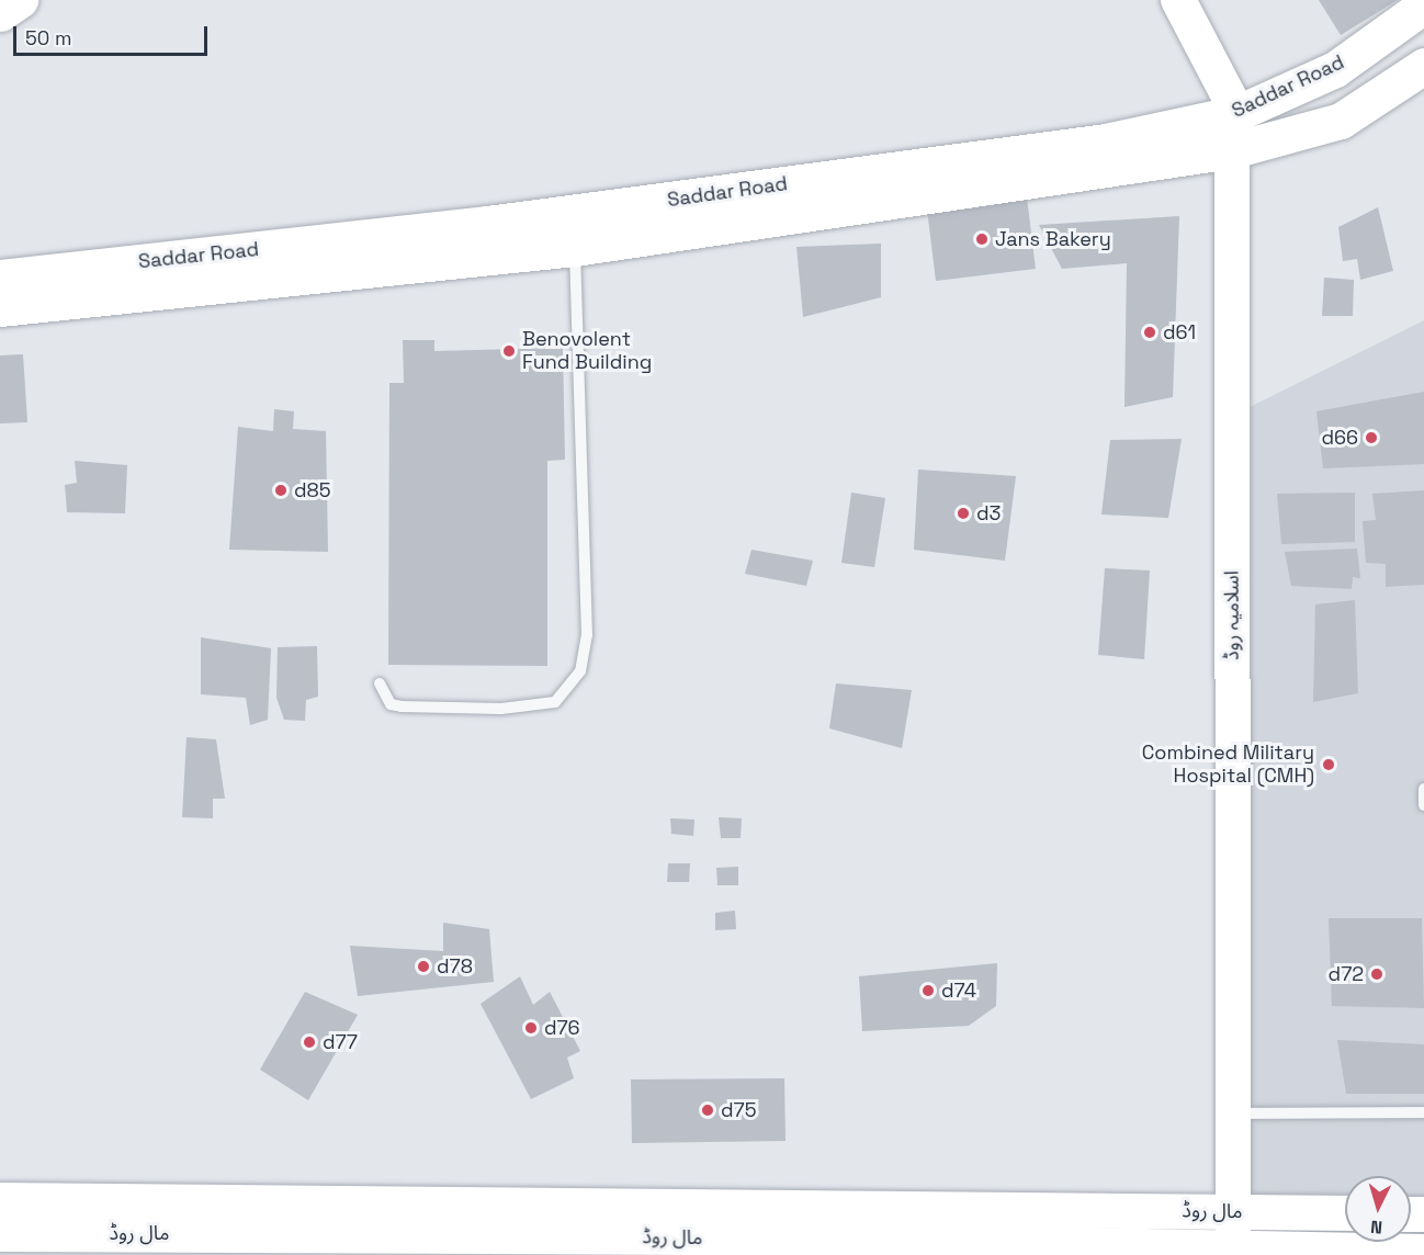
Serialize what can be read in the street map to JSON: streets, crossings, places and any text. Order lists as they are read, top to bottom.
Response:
{
  "streets": {
    "main road": ["Saddar Road", "اسلامیہ روڈ", "مال روڈ"]
  },
  "crossings": [
    ["Saddar Road", "اسلامیہ روڈ"],
    ["اسلامیہ روڈ", "مال روڈ"]
  ],
  "places": [
    "Jans Bakery",
    "d61",
    "Benovolent Fund Building",
    "d66",
    "d85",
    "d3",
    "Combined Military Hospital (CMH)",
    "d78",
    "d72",
    "d74",
    "d76",
    "d77",
    "d75"
  ],
  "scale_bar": "50 m",
  "north": "bottom"
}
